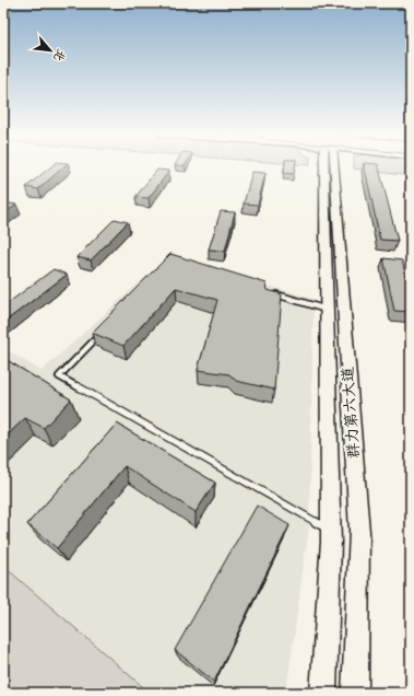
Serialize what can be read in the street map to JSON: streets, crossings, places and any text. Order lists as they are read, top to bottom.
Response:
{
  "streets": {
    "main road": ["群力第六大道"]
  },
  "north": "bottom right"
}
